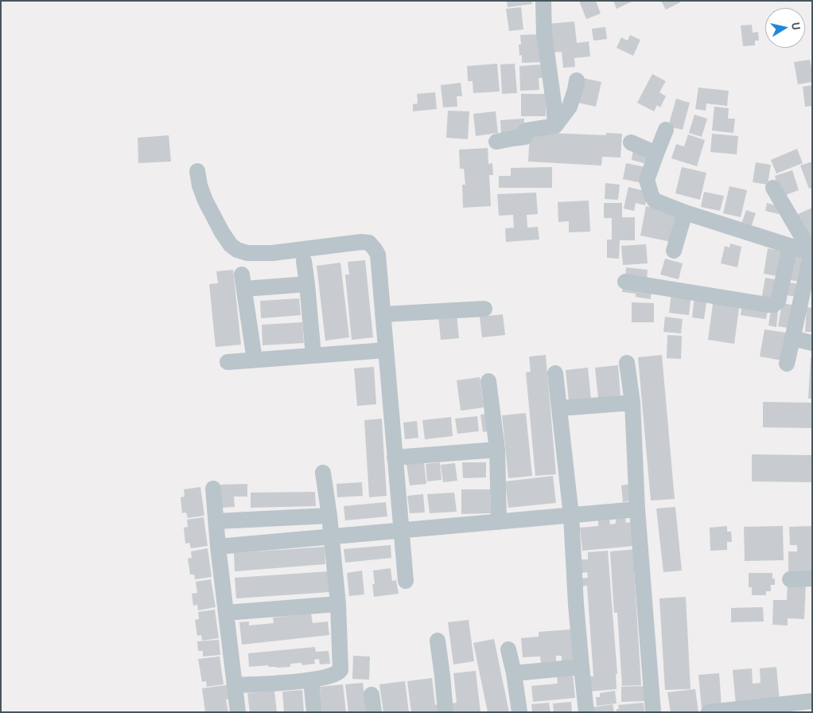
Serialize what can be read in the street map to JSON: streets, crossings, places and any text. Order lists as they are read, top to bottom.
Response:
{
  "north": "right"
}
